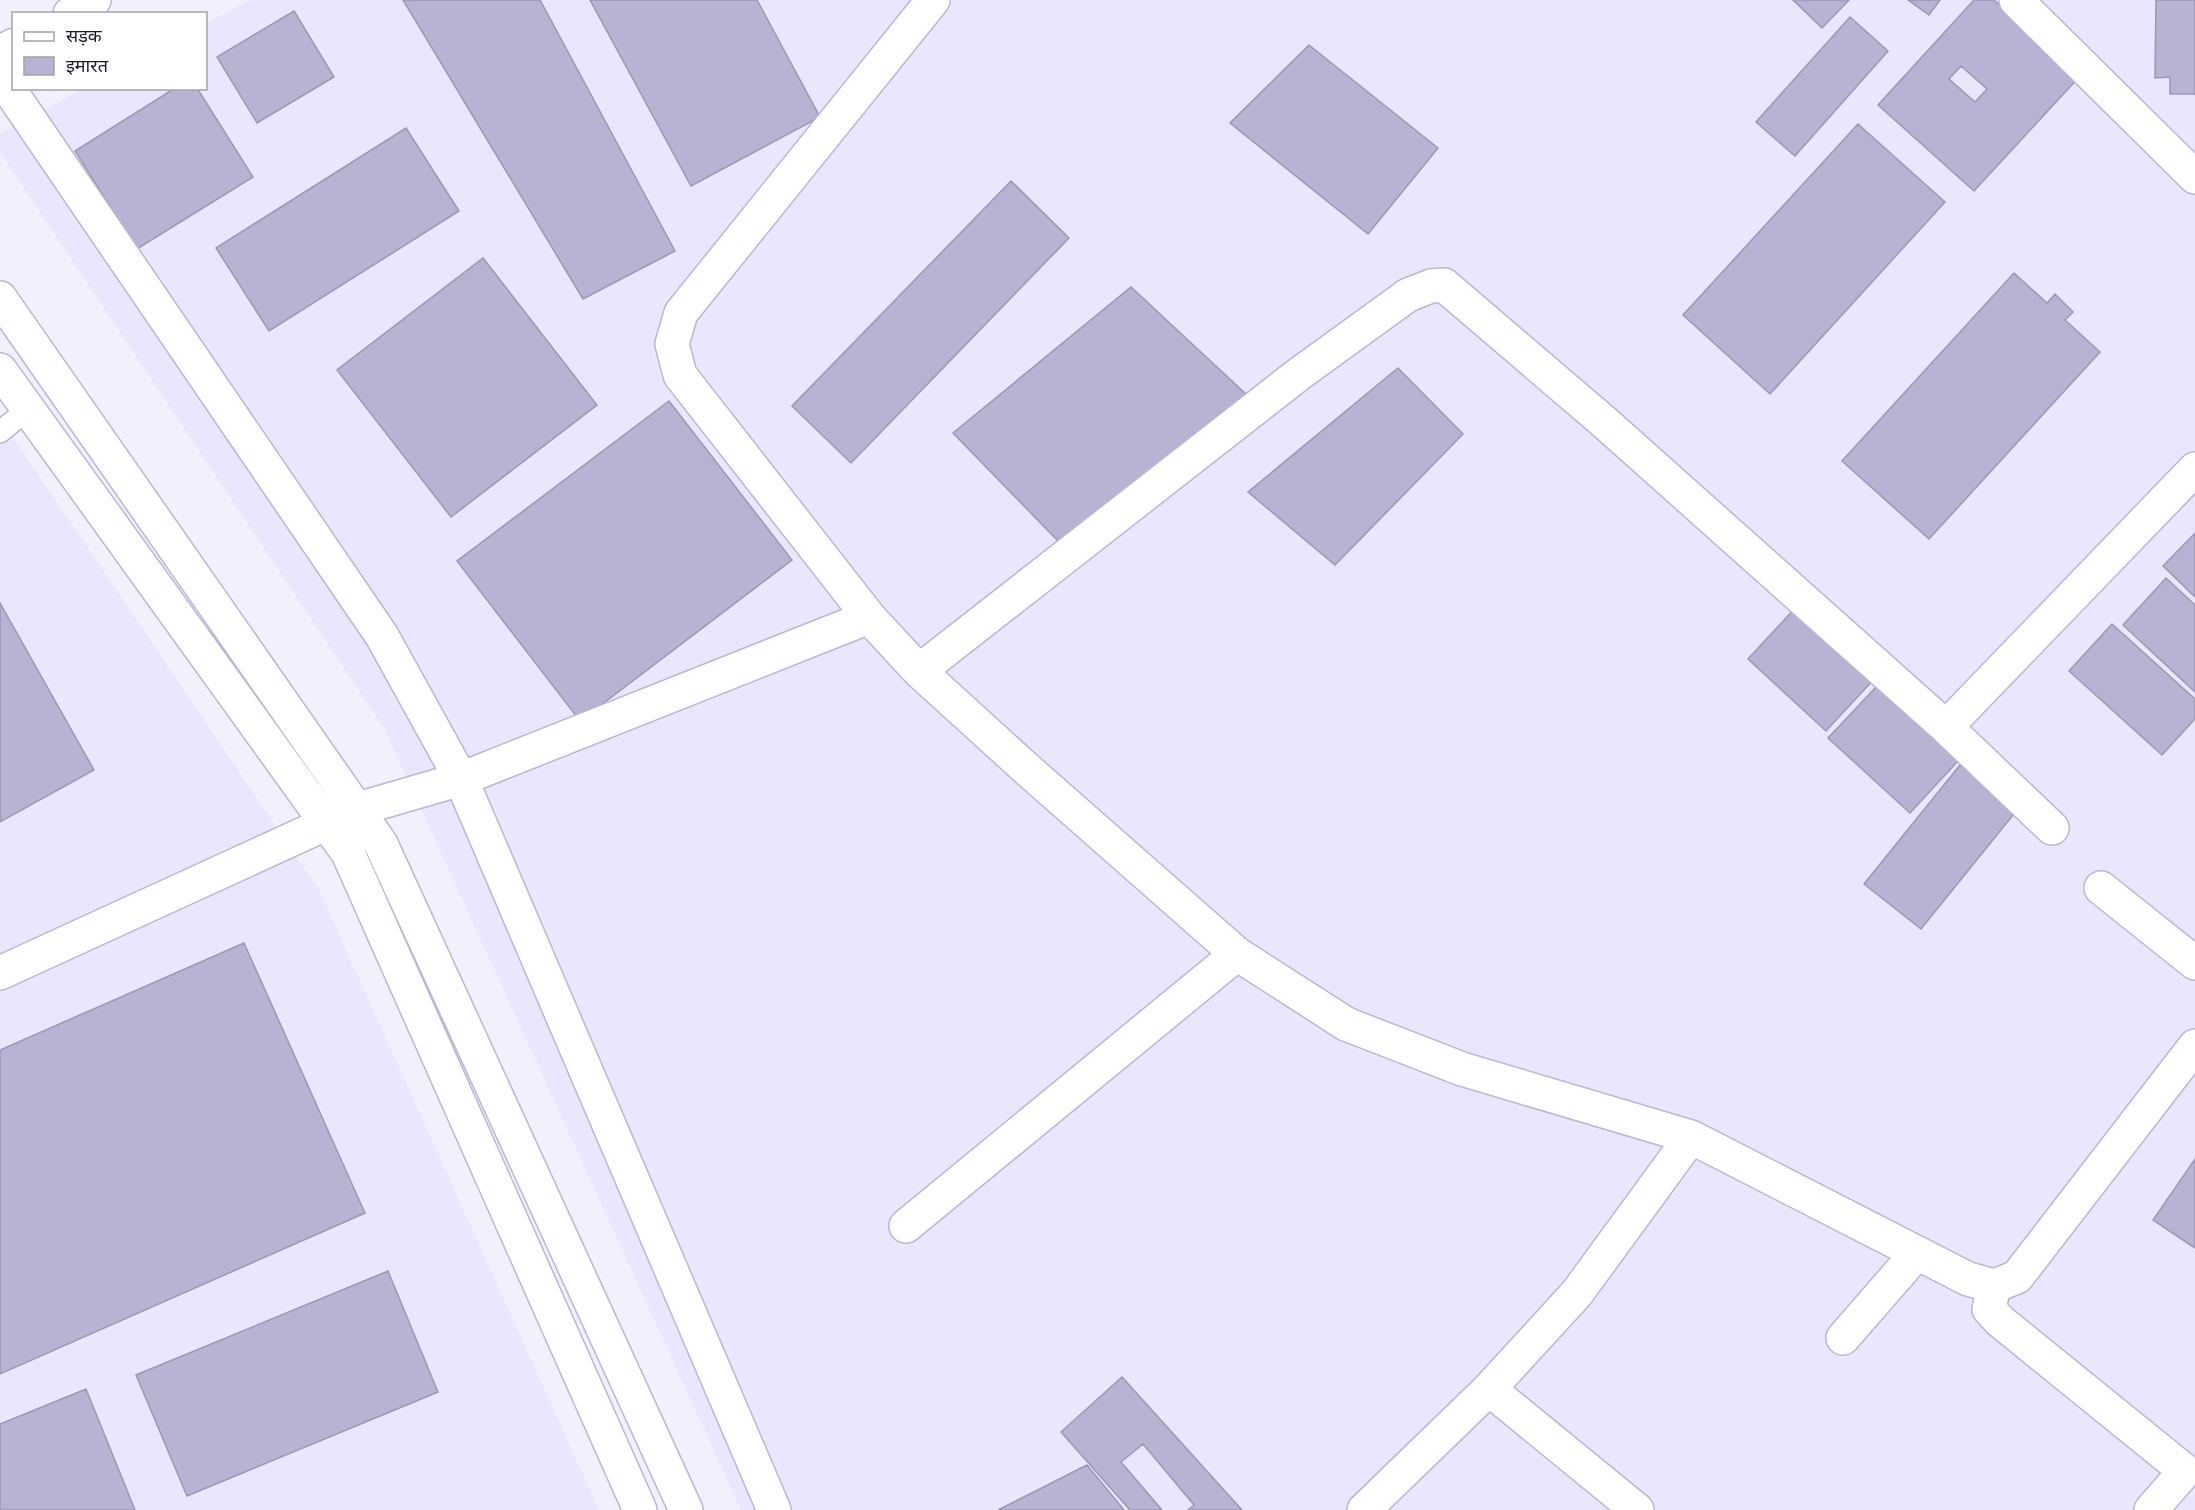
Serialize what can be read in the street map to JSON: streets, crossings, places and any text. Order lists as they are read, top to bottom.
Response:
{
  "legend": ["सड़क", "इमारत"]
}
